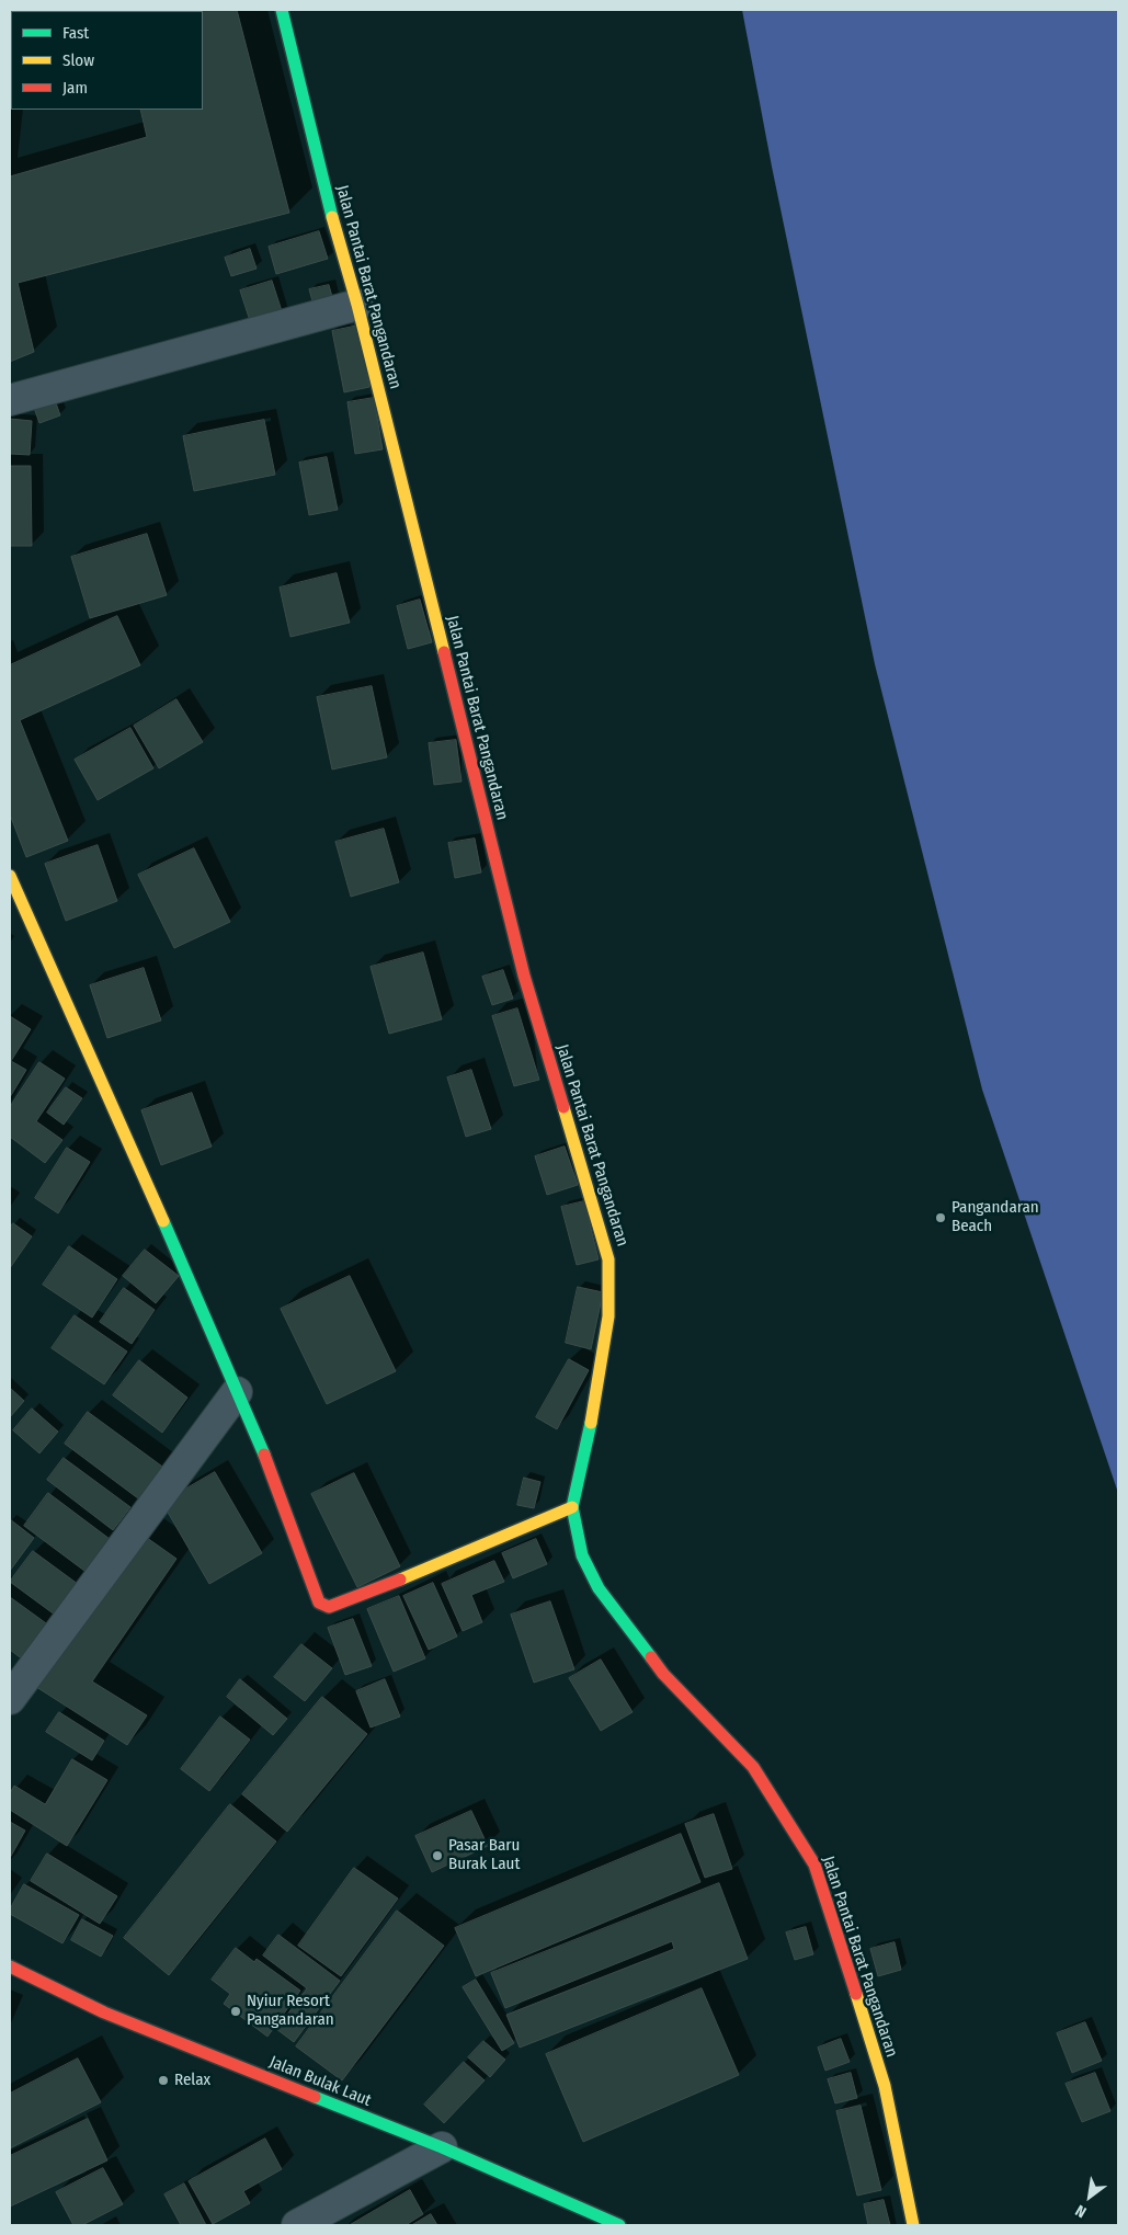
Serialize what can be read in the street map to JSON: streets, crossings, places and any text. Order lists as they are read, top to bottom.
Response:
{
  "streets": {
    "street": ["Jalan Pantai Barat Pangandaran", "Jalan Bulak Laut"]
  },
  "places": [
    "Pangandaran Beach",
    "Pasar Baru Burak Laut",
    "Nyiur Resort Pangandaran",
    "Relax"
  ],
  "legend": ["Fast", "Slow", "Jam"],
  "north": "bottom left"
}
